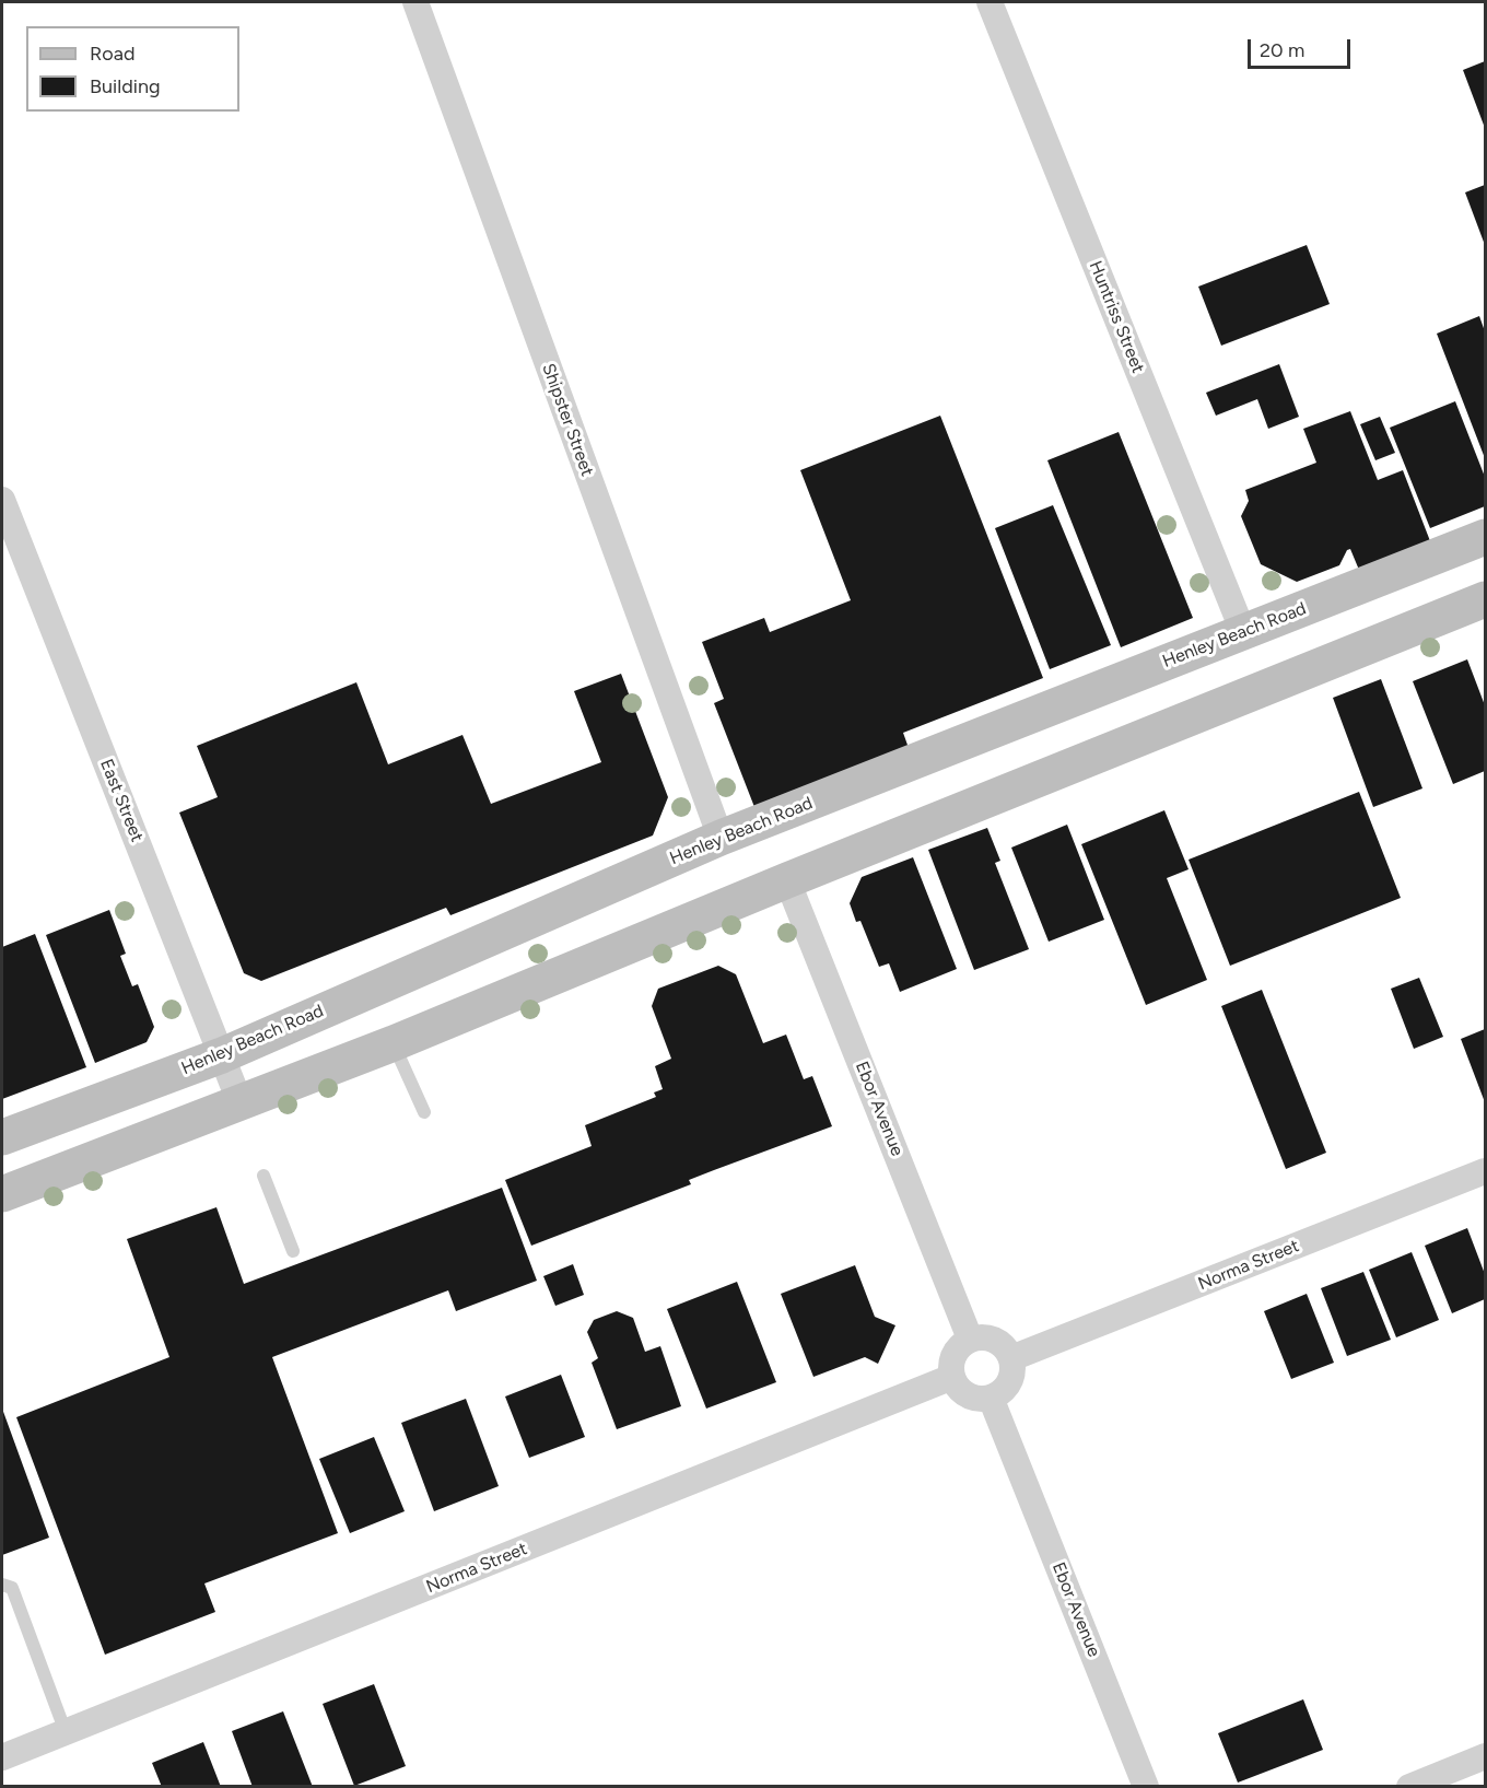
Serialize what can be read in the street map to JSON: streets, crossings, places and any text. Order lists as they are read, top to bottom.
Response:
{
  "streets": {
    "main road": ["Henley Beach Road"],
    "street": [
      "Huntriss Street",
      "Shipster Street",
      "East Street",
      "Ebor Avenue",
      "Norma Street"
    ]
  },
  "crossings": [
    ["Huntriss Street", "Henley Beach Road"],
    ["Shipster Street", "Henley Beach Road"],
    ["Henley Beach Road", "East Street"],
    ["Ebor Avenue", "Norma Street"]
  ],
  "legend": ["Road", "Building"],
  "scale_bar": "20 m"
}
